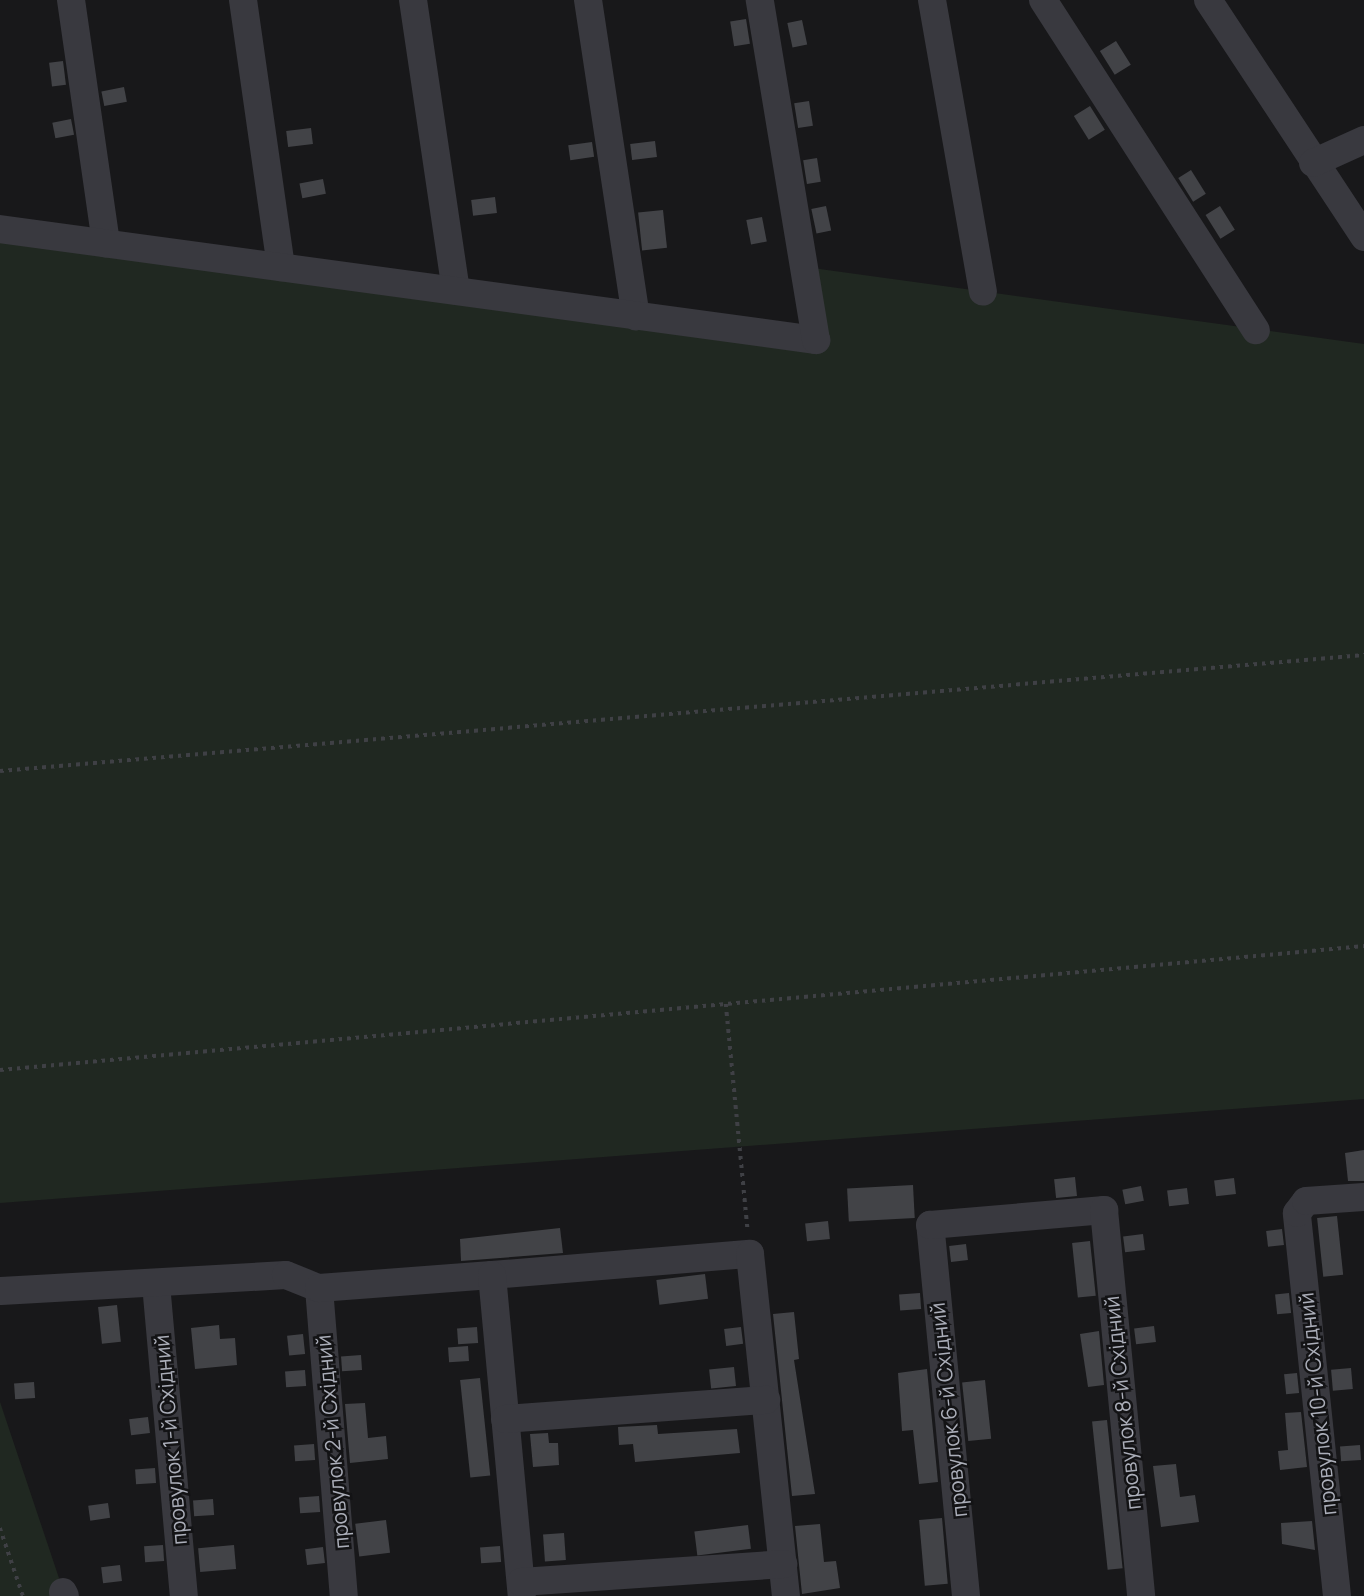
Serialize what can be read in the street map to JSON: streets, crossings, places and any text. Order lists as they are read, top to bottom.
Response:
{
  "streets": {
    "street": [
      "провулок 8-й Східний",
      "провулок 10-й Східний",
      "провулок 6-й Східний",
      "провулок 1-й Східний",
      "провулок 2-й Східний"
    ]
  },
  "crossings": [
    ["провулок 8-й Східний", "провулок 6-й Східний"]
  ]
}
